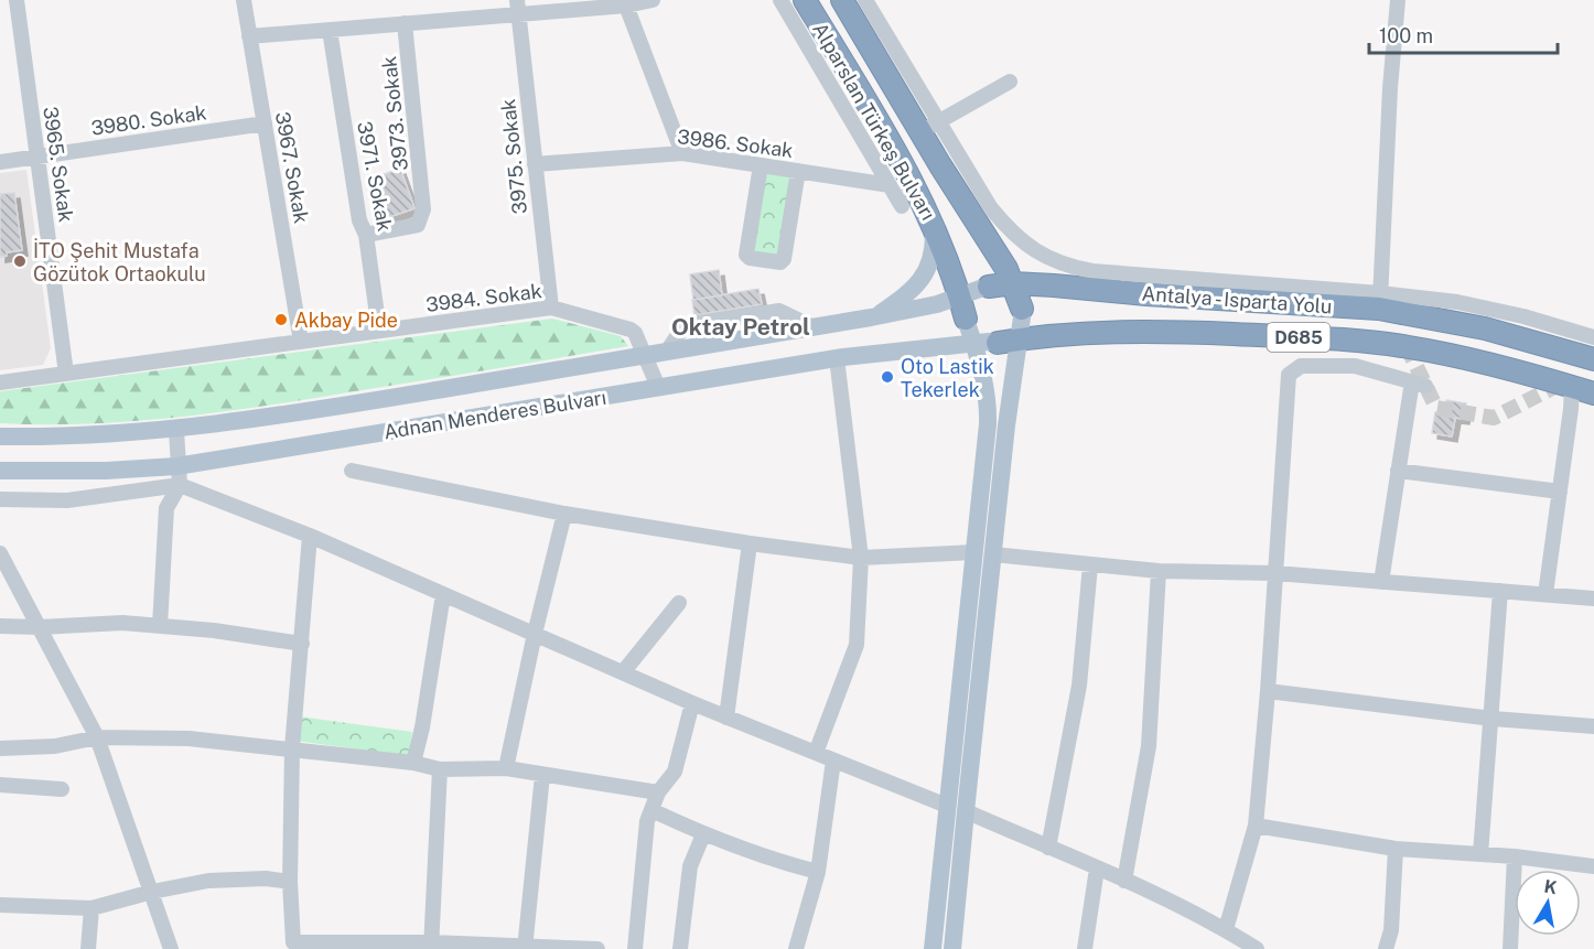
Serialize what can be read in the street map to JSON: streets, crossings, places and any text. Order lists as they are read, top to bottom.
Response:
{
  "streets": {
    "highway": [
      "Alparslan Türkeş Bulvarı",
      "Antalya - Isparta Yolu",
      "D685",
      "Adnan Menderes Bulvarı"
    ],
    "street": [
      "3973. Sokak",
      "3980. Sokak",
      "3986. Sokak",
      "3975. Sokak",
      "3965. Sokak",
      "3967. Sokak",
      "3971. Sokak",
      "3984. Sokak"
    ]
  },
  "crossings": [
    ["3973. Sokak", "3971. Sokak"],
    ["3980. Sokak", "3965. Sokak"],
    ["3980. Sokak", "3967. Sokak"],
    ["Alparslan Türkeş Bulvarı", "Antalya - Isparta Yolu"],
    ["Alparslan Türkeş Bulvarı", "Adnan Menderes Bulvarı"],
    ["3986. Sokak", "3975. Sokak"],
    ["3975. Sokak", "3984. Sokak"],
    ["3965. Sokak", "3984. Sokak"],
    ["3967. Sokak", "3984. Sokak"],
    ["3971. Sokak", "3984. Sokak"],
    ["3984. Sokak", "Adnan Menderes Bulvarı"],
    ["Antalya - Isparta Yolu", "Adnan Menderes Bulvarı"]
  ],
  "districts": ["Oktay Petrol"],
  "places": ["İTO Şehit Mustafa Gözütok Ortaokulu", "Akbay Pide", "Oto Lastik Tekerlek"],
  "scale_bar": "100 m",
  "north": "top"
}
